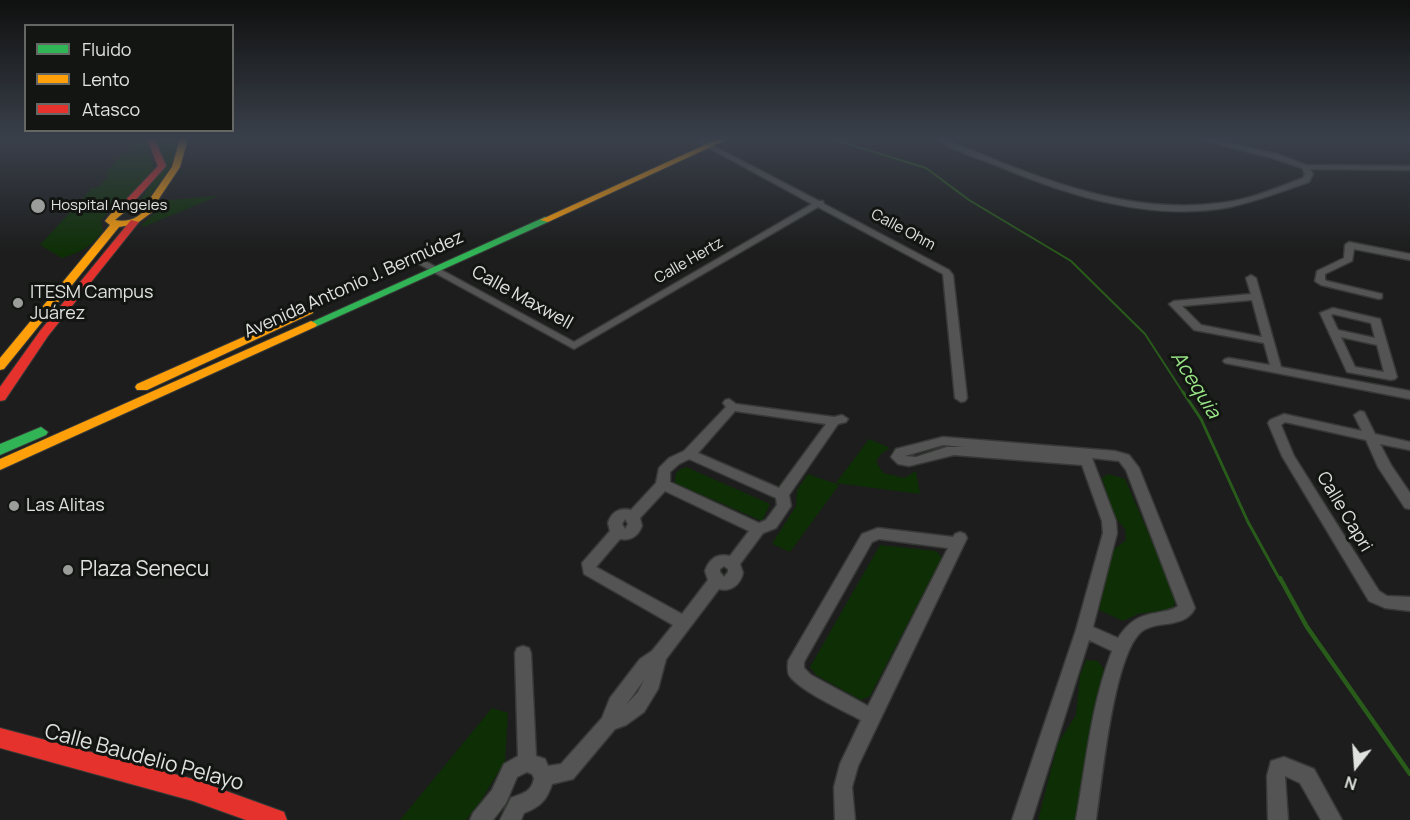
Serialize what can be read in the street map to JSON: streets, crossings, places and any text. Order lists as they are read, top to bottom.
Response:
{
  "streets": {
    "main road": ["Avenida Antonio J. Bermúdez", "Calle Baudelio Pelayo"],
    "street": [
      "Calle Ohm",
      "Calle Hertz",
      "Calle Maxwell",
      "Calle Capri"
    ]
  },
  "crossings": [
    ["Calle Ohm", "Calle Hertz"],
    ["Calle Hertz", "Calle Maxwell"],
    ["Avenida Antonio J. Bermúdez", "Calle Maxwell"]
  ],
  "water": ["Acequia"],
  "places": [
    "Hospital Angeles",
    "ITESM Campus Juárez",
    "Las Alitas",
    "Plaza Senecu"
  ],
  "legend": ["Fluido", "Lento", "Atasco"],
  "north": "bottom"
}
